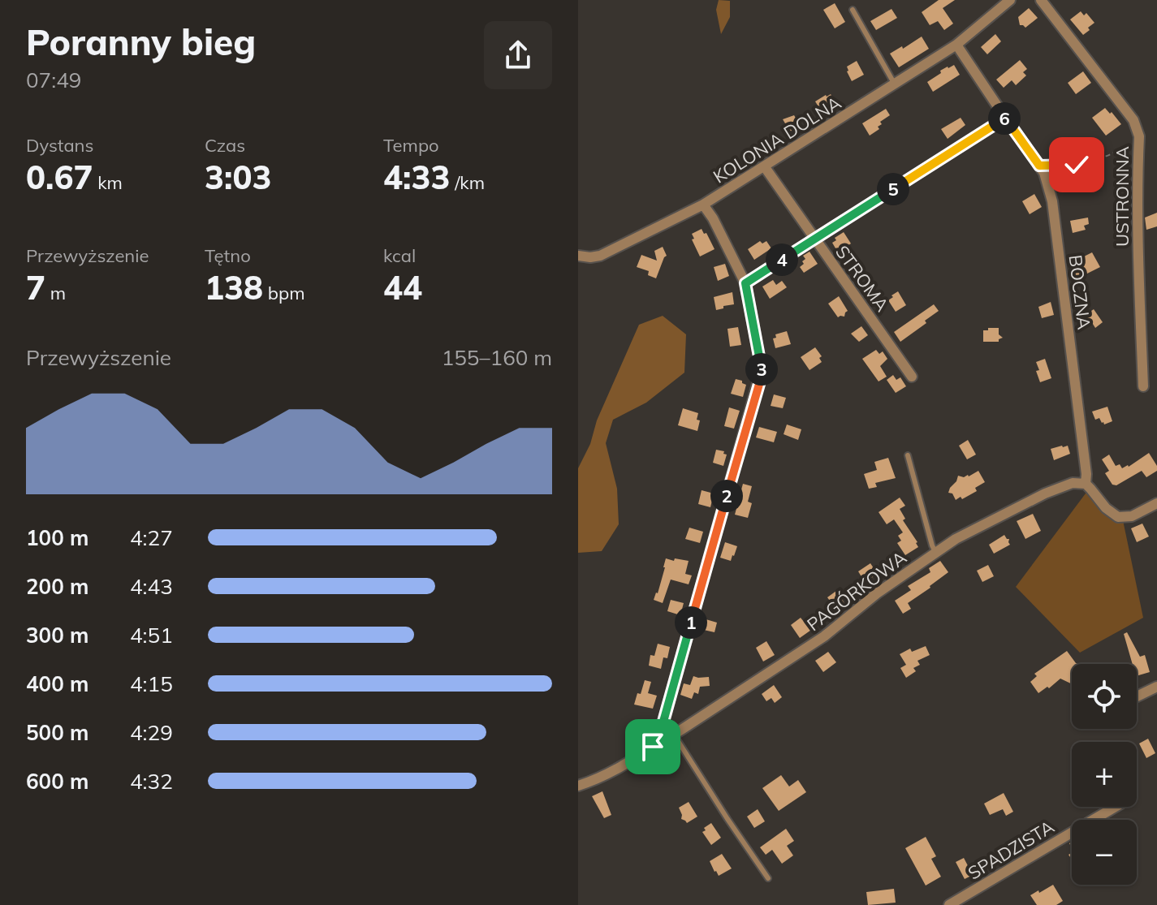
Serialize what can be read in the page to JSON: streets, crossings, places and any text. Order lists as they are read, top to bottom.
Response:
{
  "streets": {
    "street": [
      "KOLONIA DOLNA",
      "USTRONNA",
      "STROMA",
      "BOCZNA",
      "PAGÓRKOWA",
      "SPADZISTA"
    ]
  },
  "crossings": [
    ["KOLONIA DOLNA", "STROMA"],
    ["KOLONIA DOLNA", "BOCZNA"],
    ["KOLONIA DOLNA", "PAGÓRKOWA"],
    ["BOCZNA", "PAGÓRKOWA"]
  ],
  "page": {
    "heading": ["Poranny bieg", "07:49"],
    "pins": [
      "6",
      "5",
      "4",
      "3",
      "2",
      "1"
    ],
    "stats": [
      ["Dystans", "0.67 km"],
      ["Czas", "3:03"],
      ["Tempo", "4:33 /km"],
      ["Przewyższenie", "7 m"],
      ["Tętno", "138 bpm"],
      ["kcal", "44"]
    ],
    "chart": ["Przewyższenie", "155–160 m"],
    "list": [
      {
        "name": "100 m",
        "note": "4:27"
      },
      {
        "name": "200 m",
        "note": "4:43"
      },
      {
        "name": "300 m",
        "note": "4:51"
      },
      {
        "name": "400 m",
        "note": "4:15"
      },
      {
        "name": "500 m",
        "note": "4:29"
      },
      {
        "name": "600 m",
        "note": "4:32"
      }
    ],
    "map_buttons": ["+", "−"]
  }
}
